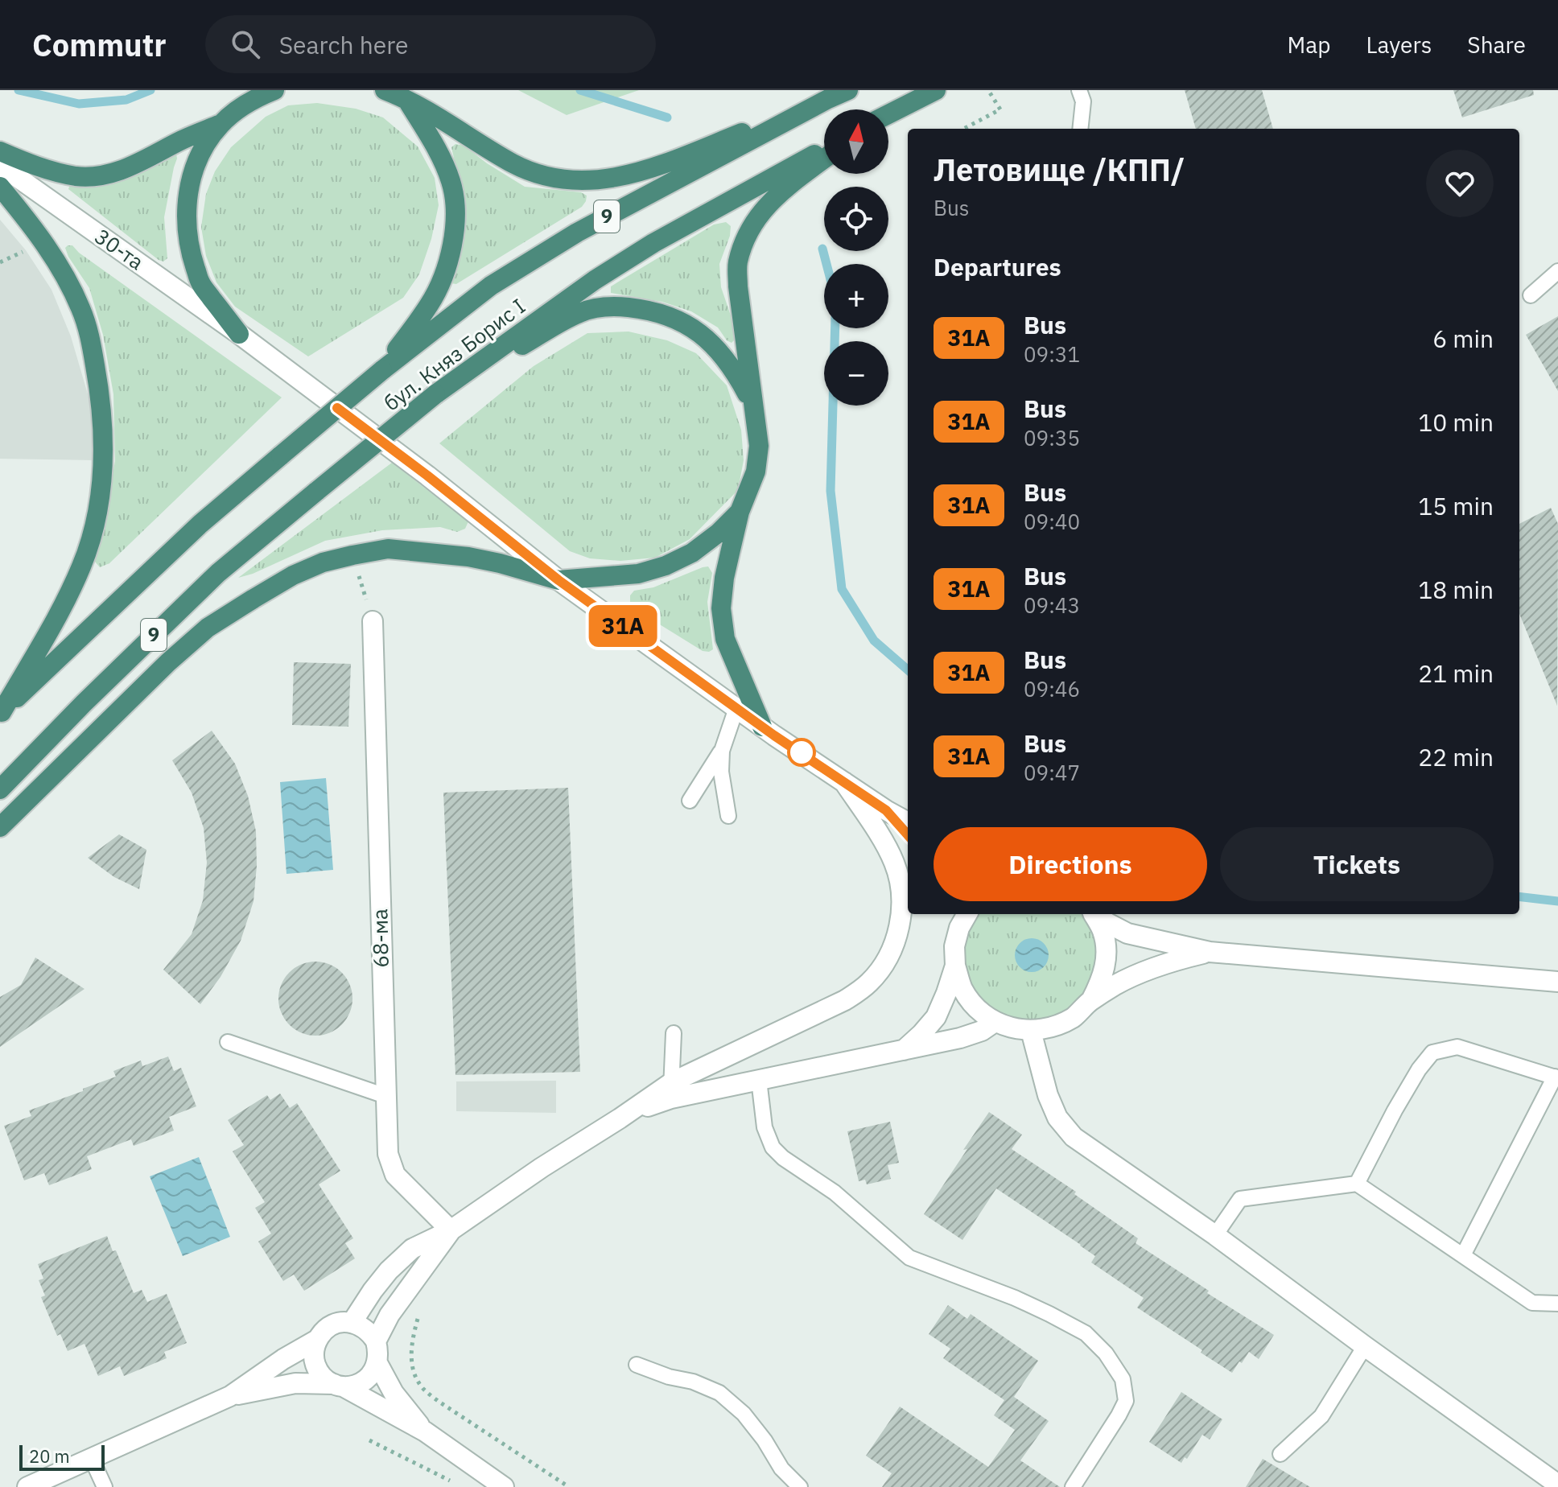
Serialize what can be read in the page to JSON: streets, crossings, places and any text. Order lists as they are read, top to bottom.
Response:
{
  "streets": {
    "highway": ["9", "бул. Княз Борис I"],
    "street": ["30-та", "68-ма"]
  },
  "lines": ["bus line 31А"],
  "scale_bar": "20 m",
  "north": "top",
  "page": {
    "header": "Commutr",
    "search": "Search here",
    "nav": ["Map", "Layers", "Share"],
    "on_map": "31А",
    "map_buttons": ["+", "−"],
    "heading": [
      ["Летовище /КПП/", "Bus"],
      "Departures"
    ],
    "list": [
      {
        "mark": "31А",
        "name": "Bus",
        "note": "09:31",
        "value": "6 min"
      },
      {
        "mark": "31А",
        "name": "Bus",
        "note": "09:35",
        "value": "10 min"
      },
      {
        "mark": "31А",
        "name": "Bus",
        "note": "09:40",
        "value": "15 min"
      },
      {
        "mark": "31А",
        "name": "Bus",
        "note": "09:43",
        "value": "18 min"
      },
      {
        "mark": "31А",
        "name": "Bus",
        "note": "09:46",
        "value": "21 min"
      },
      {
        "mark": "31А",
        "name": "Bus",
        "note": "09:47",
        "value": "22 min"
      }
    ],
    "buttons": ["Directions", "Tickets"],
    "scale": "20 m"
  }
}
